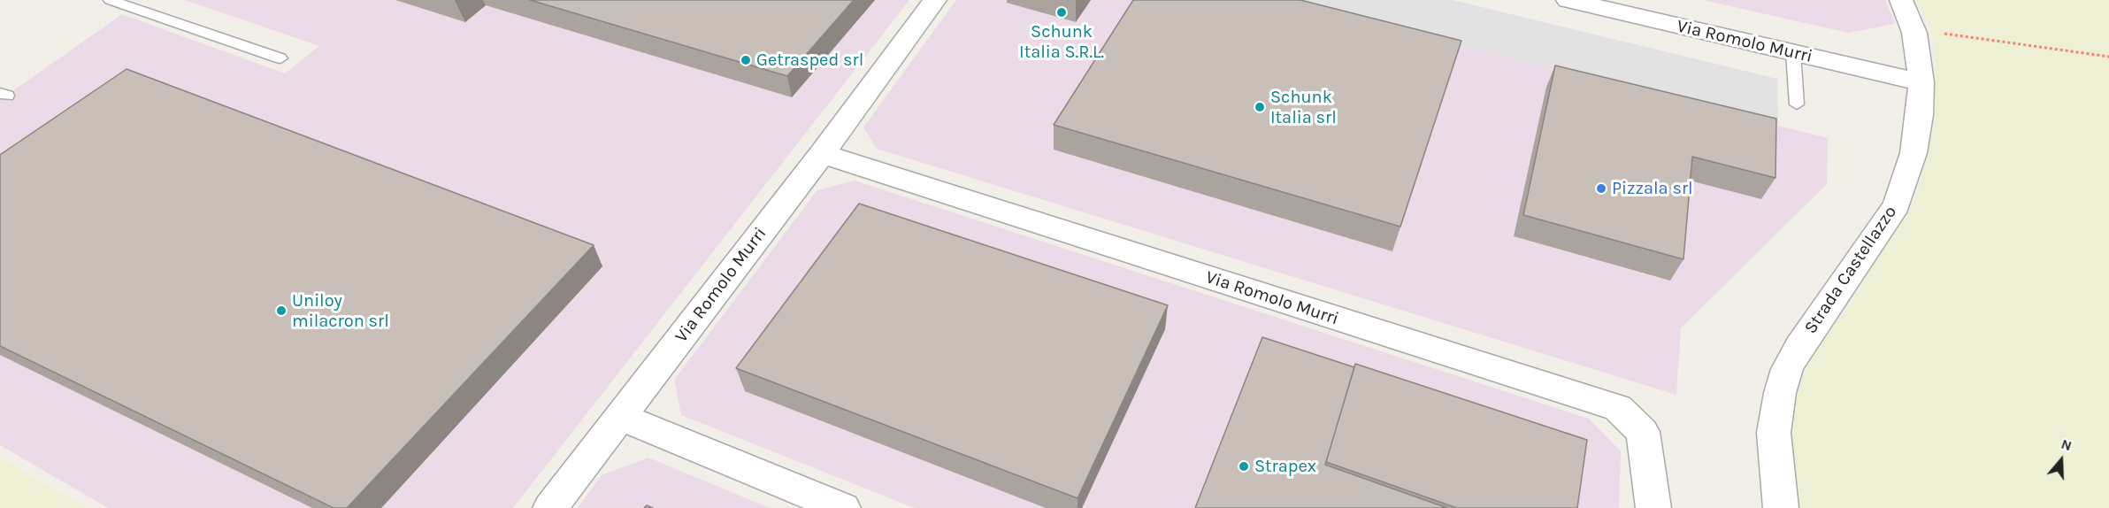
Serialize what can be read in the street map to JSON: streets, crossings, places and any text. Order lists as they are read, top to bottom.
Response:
{
  "streets": {
    "street": ["Via Romolo Murri", "Strada Castellazzo"]
  },
  "crossings": [
    ["Via Romolo Murri", "Strada Castellazzo"]
  ],
  "places": [
    "Schunk Italia S.R.L.",
    "Getrasped srl",
    "Schunk Italia srl",
    "Pizzala srl",
    "Uniloy milacron srl",
    "Strapex"
  ],
  "north": "top"
}
